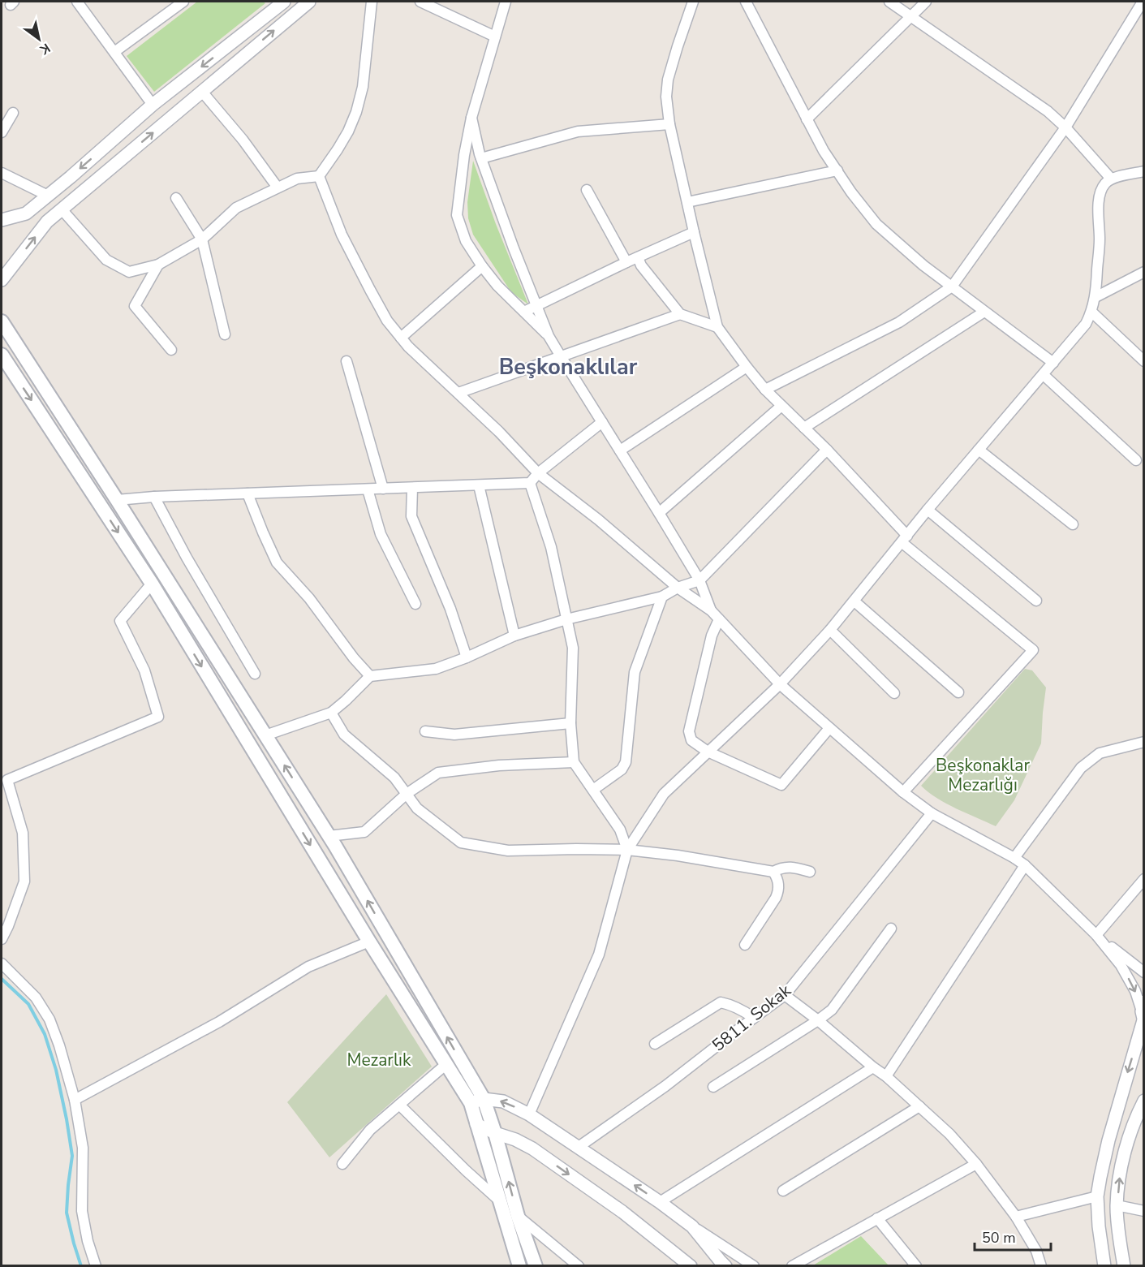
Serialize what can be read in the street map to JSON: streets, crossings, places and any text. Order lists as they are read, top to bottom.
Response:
{
  "streets": {
    "street": ["5811. Sokak"]
  },
  "districts": ["Beşkonaklılar"],
  "parks": ["Beşkonaklar Mezarlığı", "Mezarlık"],
  "scale_bar": "50 m",
  "north": "bottom right"
}
